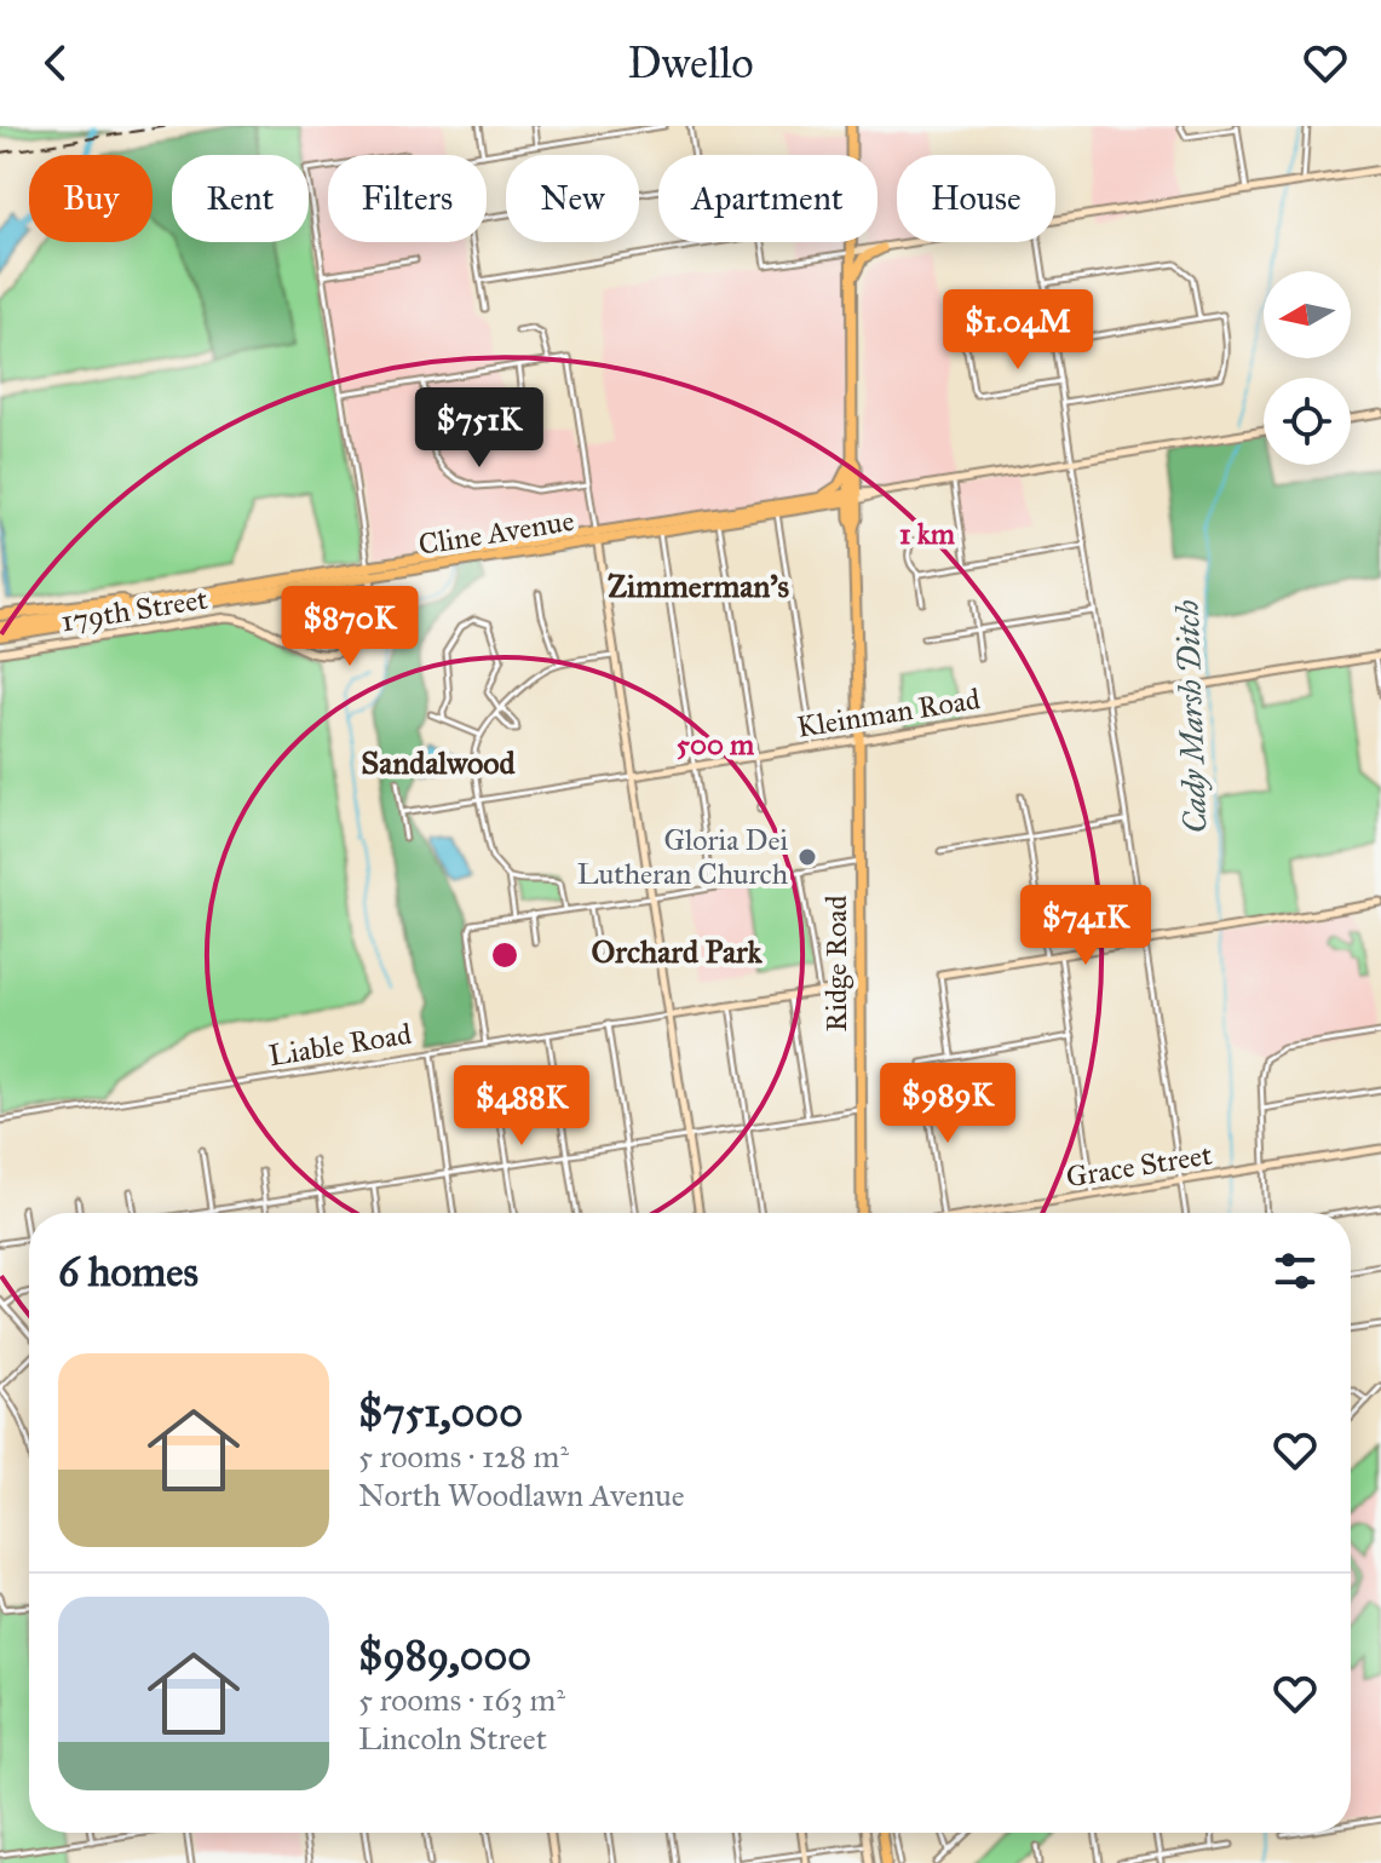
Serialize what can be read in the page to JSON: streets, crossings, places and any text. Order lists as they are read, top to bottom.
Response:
{
  "streets": {
    "highway": ["Cline Avenue"],
    "main road": ["Ridge Road"],
    "street": [
      "179th Street",
      "Kleinman Road",
      "Liable Road",
      "Grace Street"
    ]
  },
  "crossings": [
    ["Cline Avenue", "179th Street"],
    ["Cline Avenue", "Ridge Road"],
    ["Kleinman Road", "Ridge Road"],
    ["Ridge Road", "Liable Road"]
  ],
  "districts": ["Zimmerman's", "Sandalwood", "Orchard Park"],
  "water": ["Cady Marsh Ditch"],
  "places": ["Gloria Dei Lutheran Church"],
  "north": "left",
  "page": {
    "header": "Dwello",
    "chip": [
      "Buy",
      "Rent",
      "Filters",
      "New",
      "Apartment",
      "House"
    ],
    "price": [
      "$1.04M",
      "$751K",
      "$870K",
      "$741K",
      "$989K",
      "$488K"
    ],
    "heading": "6 homes",
    "list": [
      {
        "name": "$751,000",
        "note": "5 rooms · 128 m² · North Woodlawn Avenue"
      },
      {
        "name": "$989,000",
        "note": "5 rooms · 163 m² · Lincoln Street"
      }
    ]
  },
  "rings": ["1 km", "500 m"]
}
